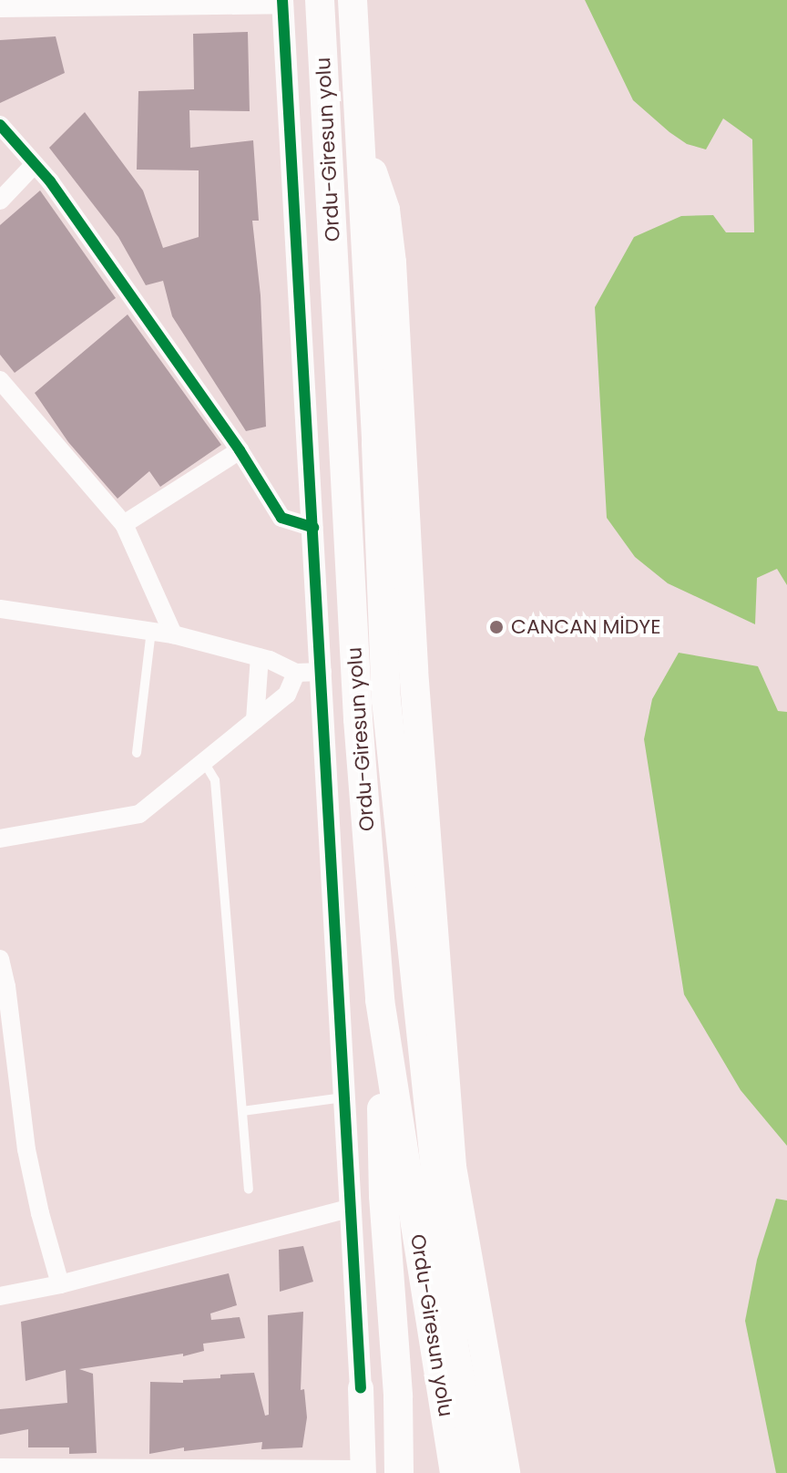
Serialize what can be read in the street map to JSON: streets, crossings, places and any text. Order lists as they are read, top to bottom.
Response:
{
  "streets": {
    "highway": ["Ordu-Giresun yolu"]
  },
  "places": ["CANCAN MİDYE"]
}
